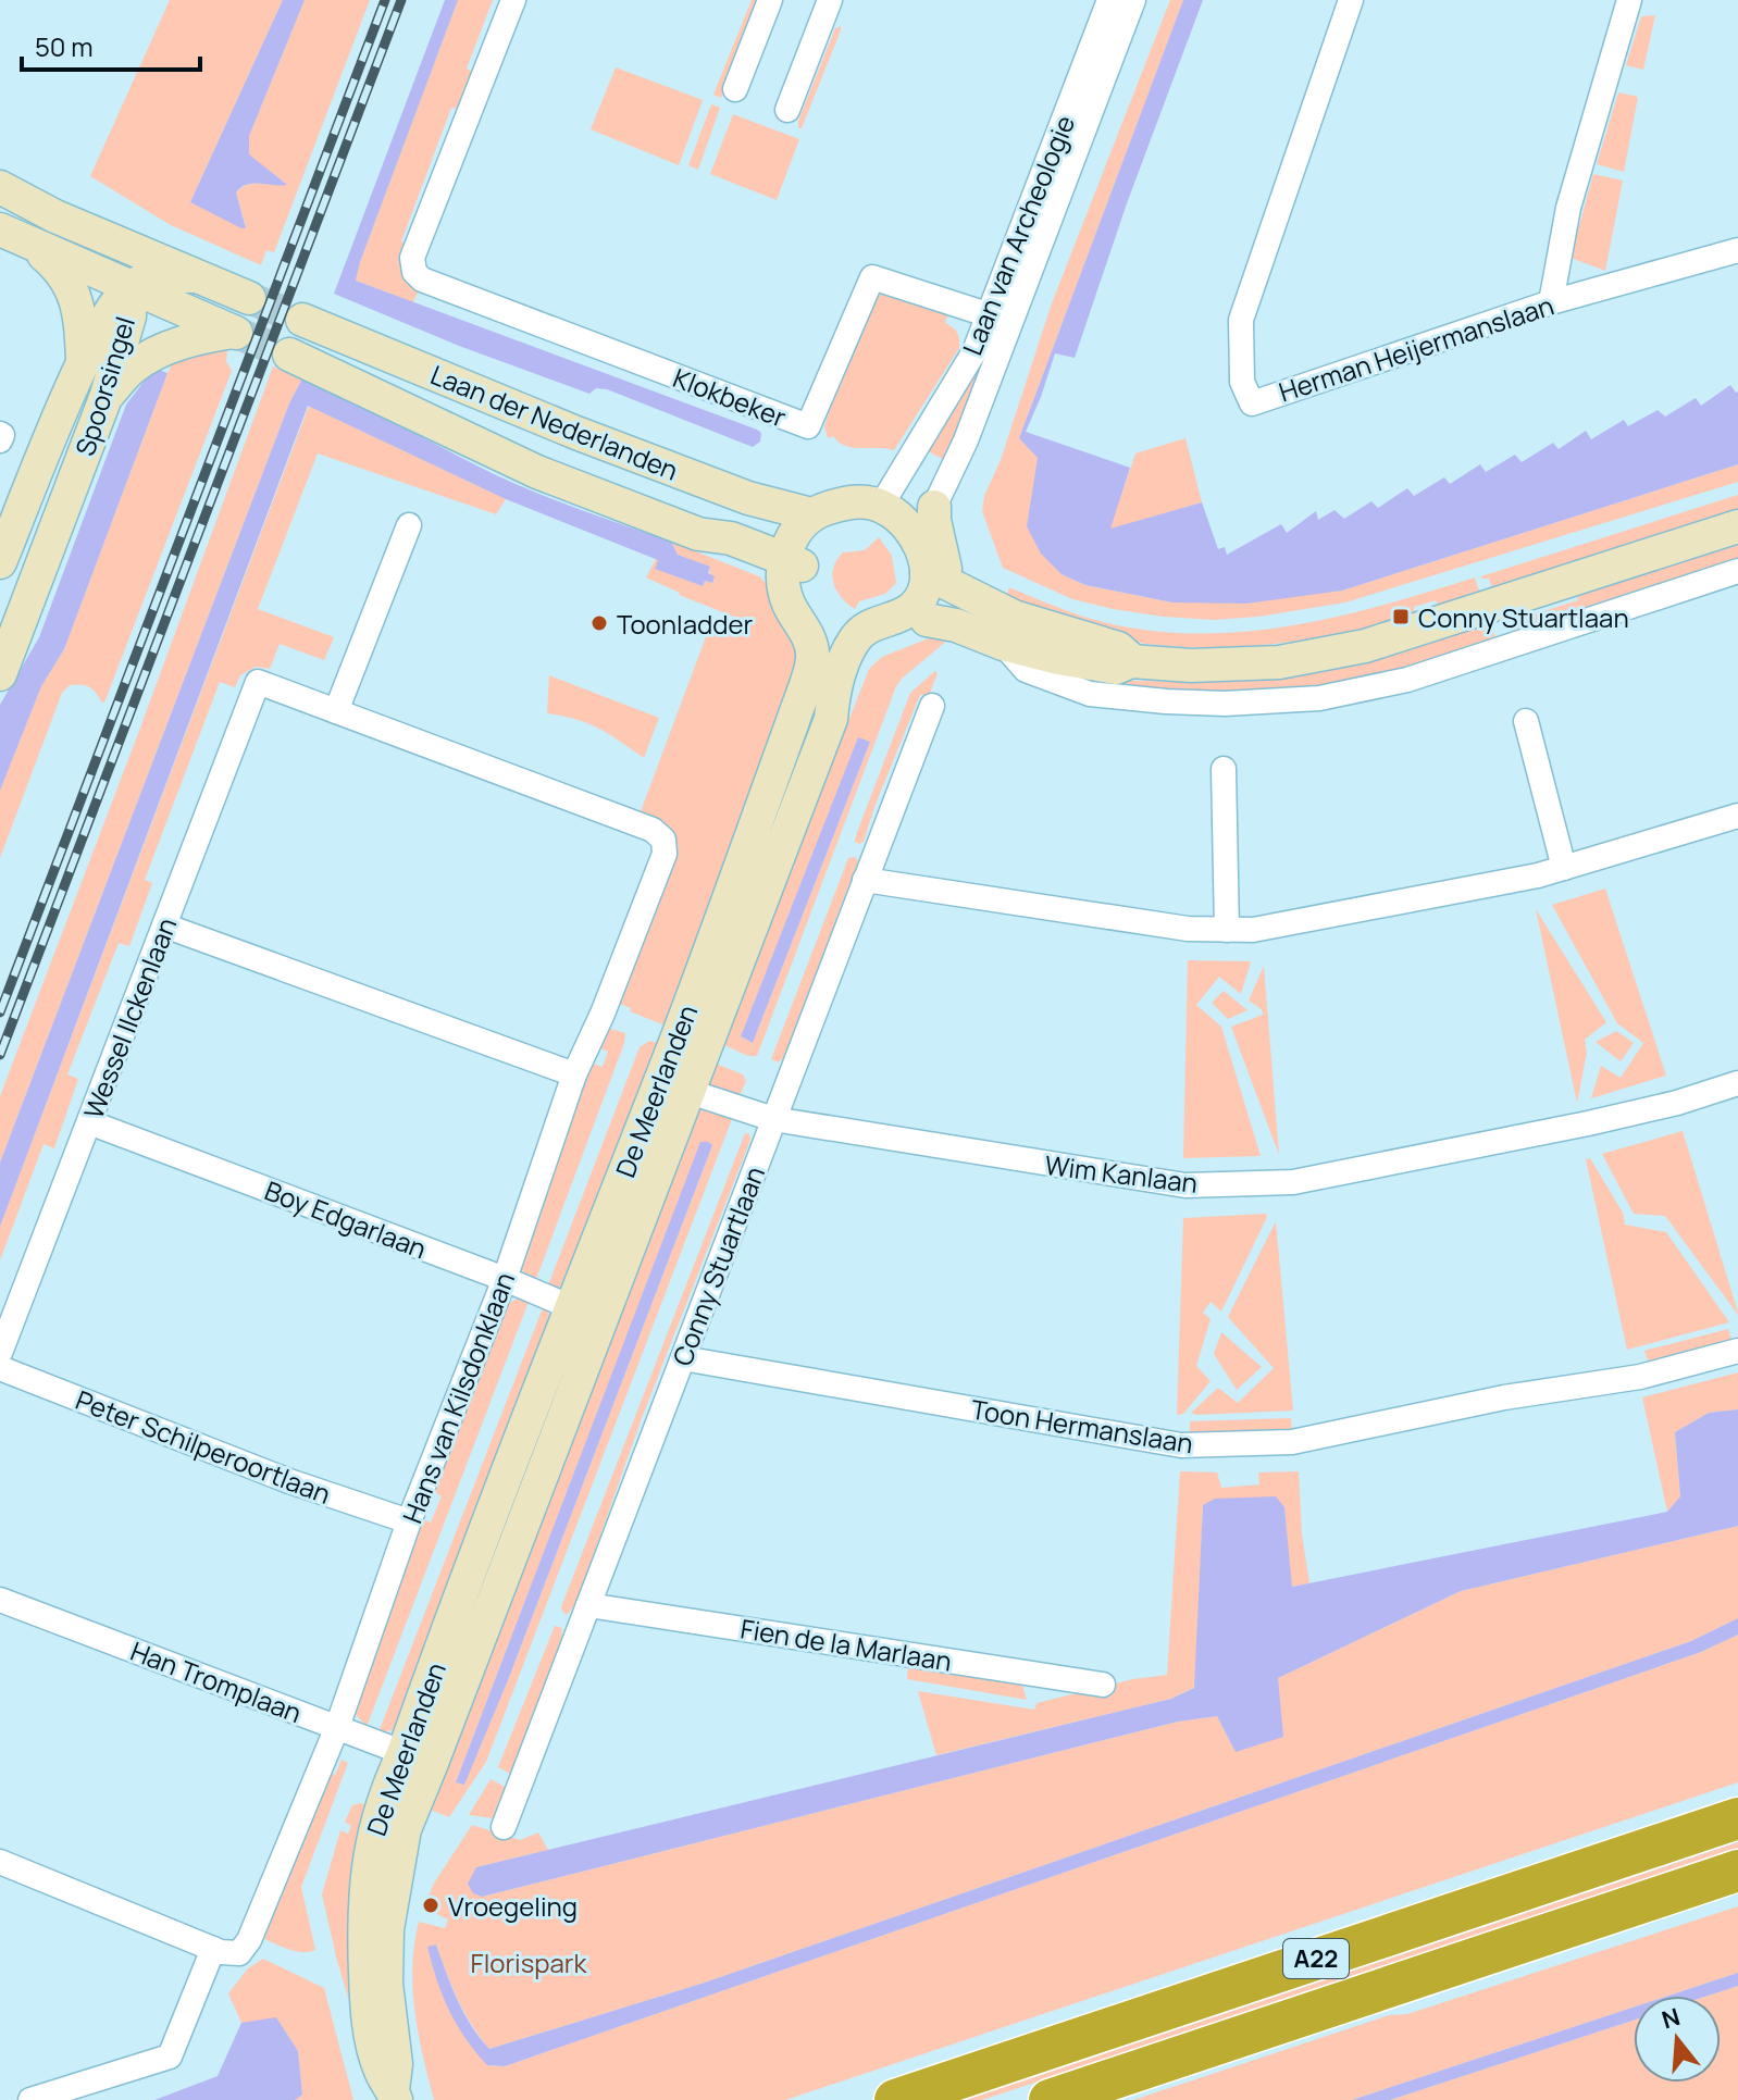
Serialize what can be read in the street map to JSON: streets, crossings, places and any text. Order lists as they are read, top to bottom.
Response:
{
  "streets": {
    "highway": ["A22"],
    "main road": ["Spoorsingel", "Laan der Nederlanden", "De Meerlanden"],
    "street": [
      "Laan van Archeologie",
      "Herman Heijermanslaan",
      "Klokbeker",
      "Wessel Ilckenlaan",
      "Wim Kanlaan",
      "Boy Edgarlaan",
      "Conny Stuartlaan",
      "Hans van Kilsdonklaan",
      "Toon Hermanslaan",
      "Peter Schilperoortlaan",
      "Fien de la Marlaan",
      "Han Tromplaan"
    ]
  },
  "crossings": [
    ["Laan van Archeologie", "Klokbeker"],
    ["Laan der Nederlanden", "De Meerlanden"],
    ["Wessel Ilckenlaan", "Boy Edgarlaan"],
    ["Wessel Ilckenlaan", "Hans van Kilsdonklaan"],
    ["De Meerlanden", "Wim Kanlaan"],
    ["De Meerlanden", "Boy Edgarlaan"],
    ["De Meerlanden", "Han Tromplaan"],
    ["Wim Kanlaan", "Conny Stuartlaan"],
    ["Boy Edgarlaan", "Hans van Kilsdonklaan"],
    ["Conny Stuartlaan", "Toon Hermanslaan"],
    ["Conny Stuartlaan", "Fien de la Marlaan"],
    ["Hans van Kilsdonklaan", "Peter Schilperoortlaan"],
    ["Hans van Kilsdonklaan", "Han Tromplaan"]
  ],
  "parks": ["Florispark"],
  "places": {
    "transit": ["Conny Stuartlaan"],
    "other": ["Toonladder", "Vroegeling"]
  },
  "scale_bar": "50 m",
  "north": "top"
}
